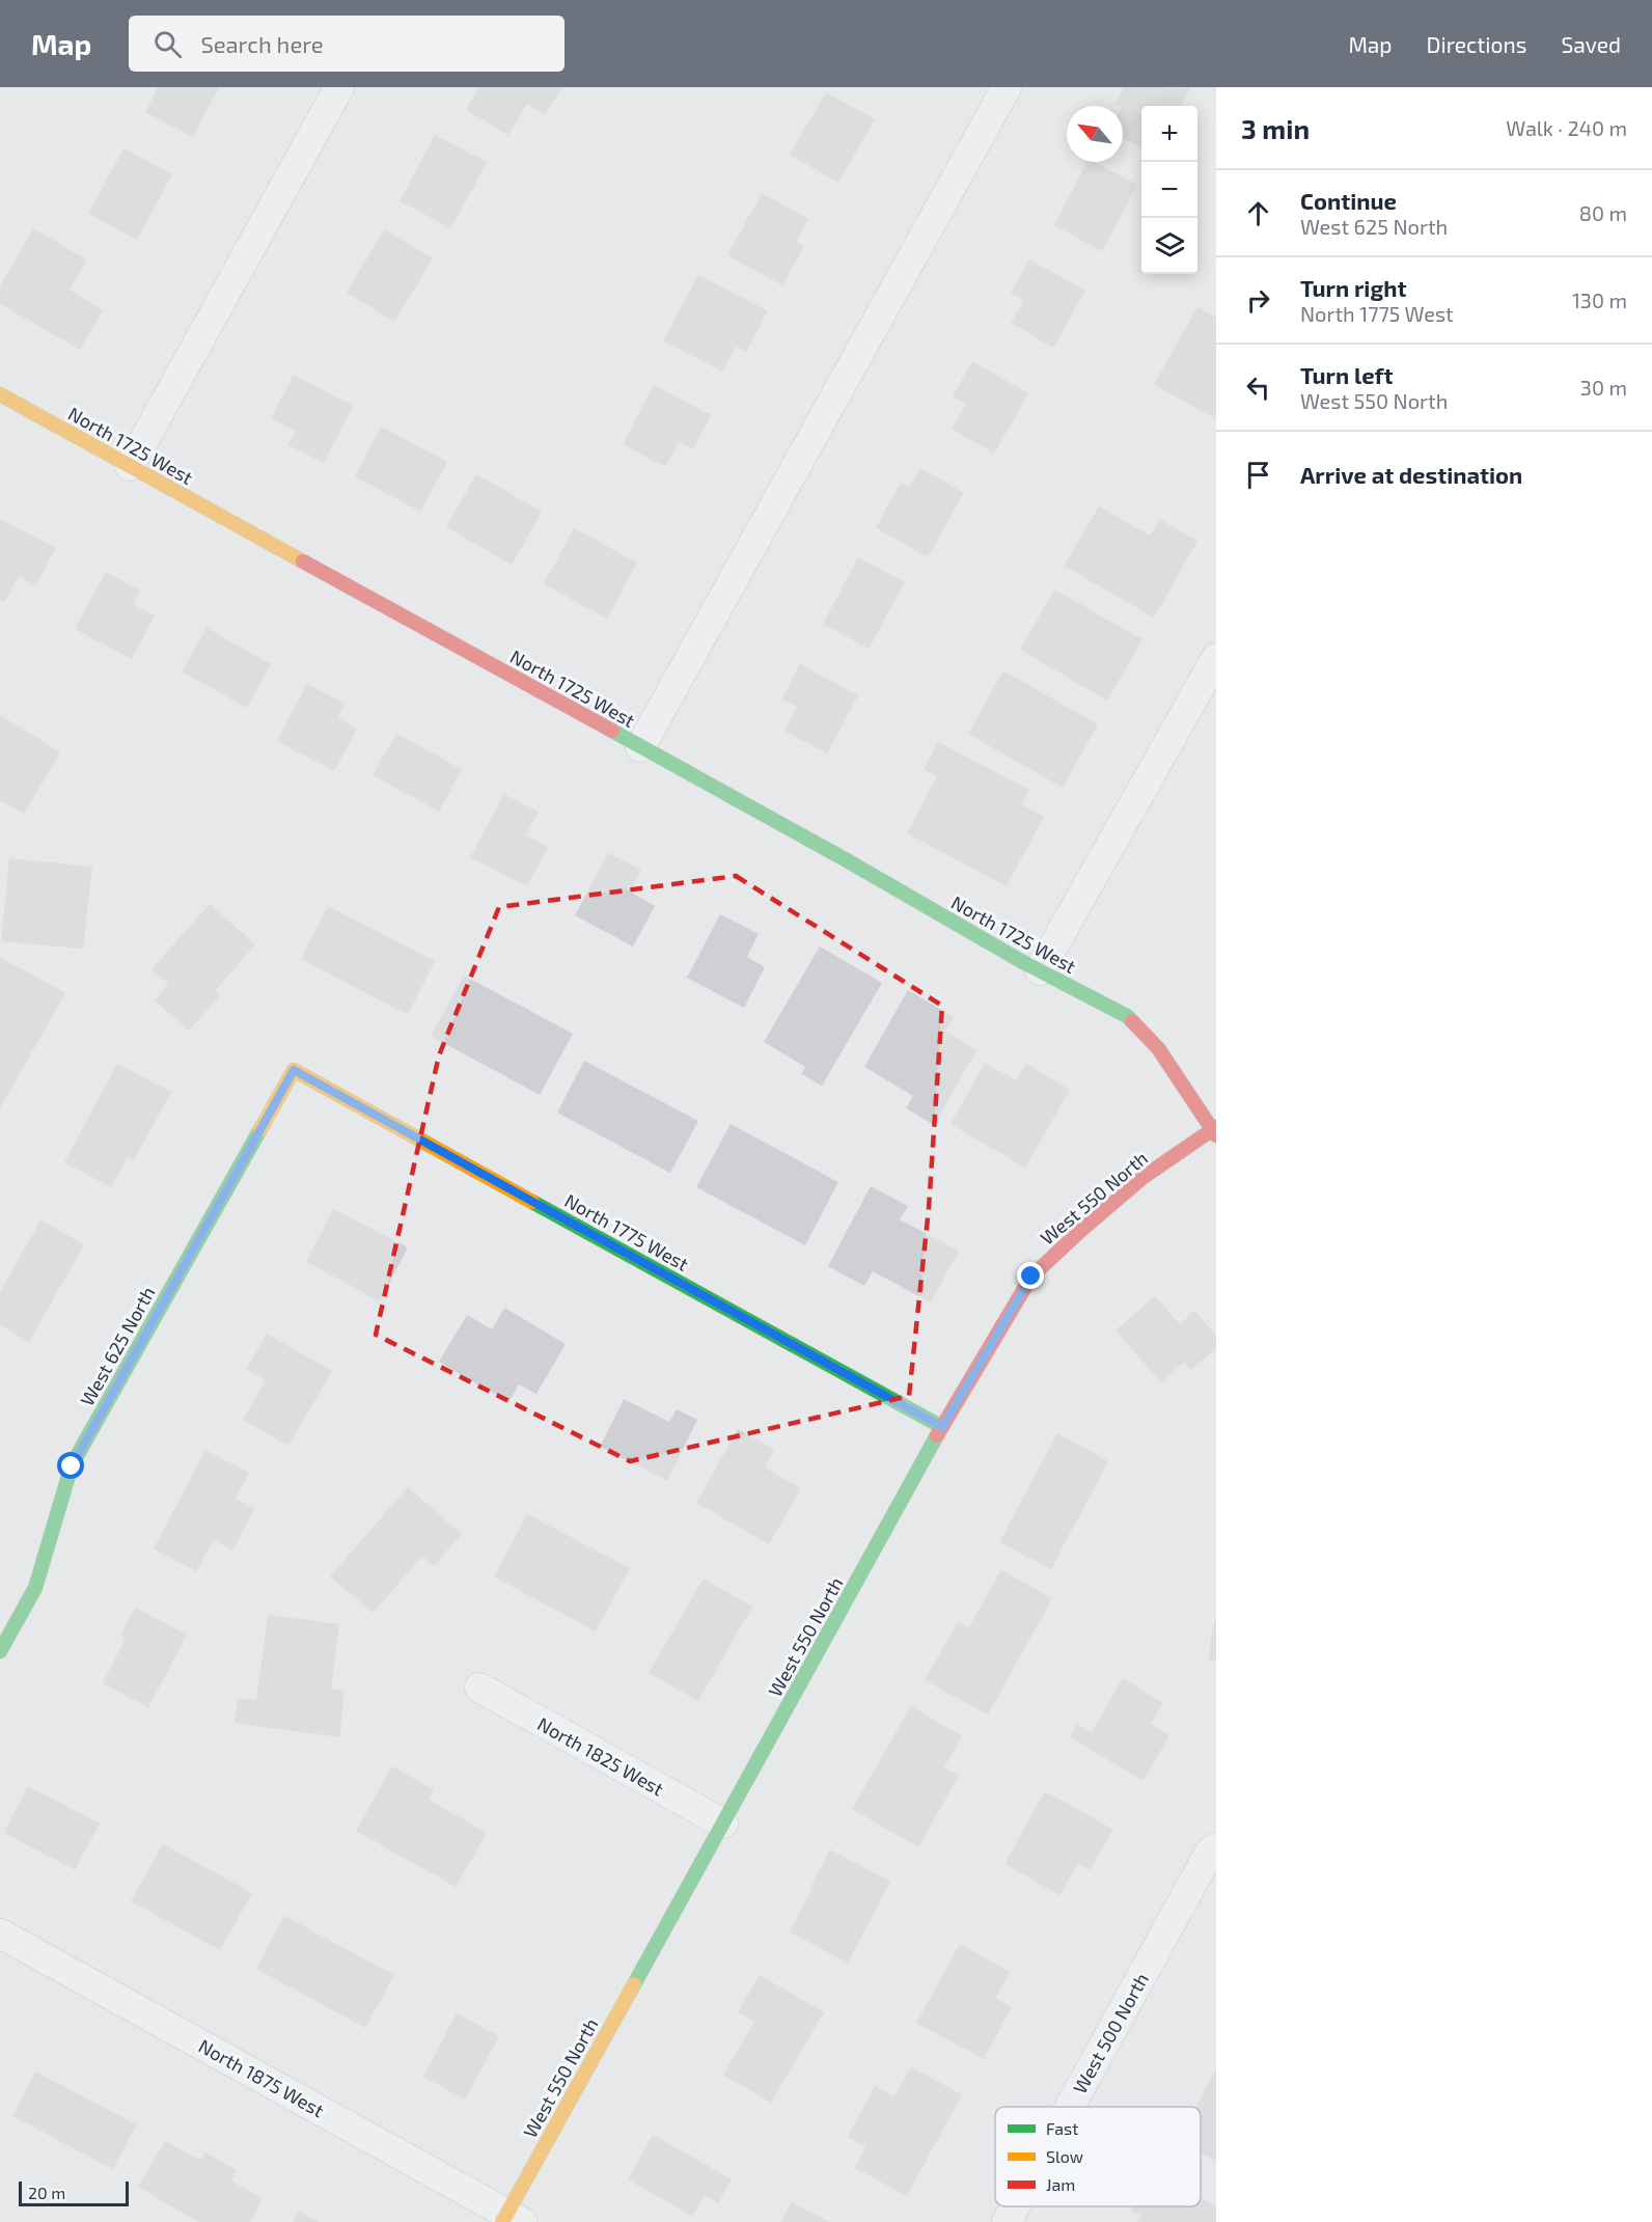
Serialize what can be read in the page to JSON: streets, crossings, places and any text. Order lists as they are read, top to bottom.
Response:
{
  "streets": {
    "street": [
      "North 1725 West",
      "West 550 North",
      "North 1775 West",
      "West 625 North",
      "North 1825 West",
      "West 500 North",
      "North 1875 West"
    ]
  },
  "crossings": [
    ["North 1725 West", "West 550 North"],
    ["West 550 North", "North 1775 West"],
    ["West 550 North", "North 1825 West"],
    ["West 550 North", "North 1875 West"],
    ["North 1775 West", "West 625 North"]
  ],
  "legend": ["Fast", "Slow", "Jam"],
  "scale_bar": "20 m",
  "north": "top left",
  "page": {
    "header": "Map",
    "search": "Search here",
    "nav": ["Map", "Directions", "Saved"],
    "heading": ["3 min", "Walk · 240 m"],
    "map_buttons": ["+", "−"],
    "list": [
      ["Continue", "West 625 North", "80 m"],
      ["Turn right", "North 1775 West", "130 m"],
      ["Turn left", "West 550 North", "30 m"],
      "Arrive at destination"
    ],
    "scale": "20 m"
  }
}
